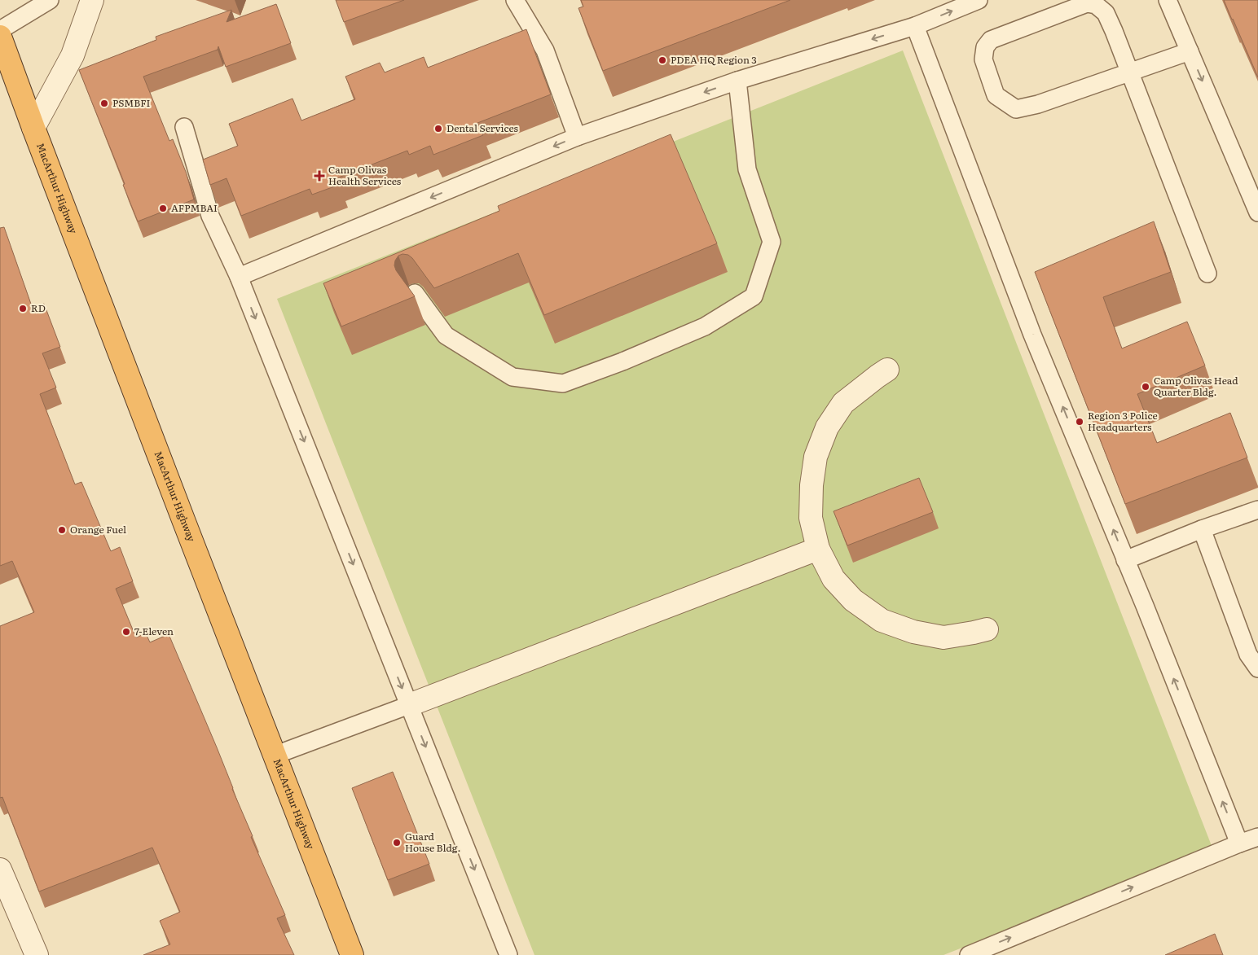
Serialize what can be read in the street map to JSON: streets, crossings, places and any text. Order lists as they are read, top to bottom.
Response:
{
  "streets": {
    "highway": ["MacArthur Highway"]
  },
  "places": {
    "other": [
      "PDEA HQ Region 3",
      "PSMBFI",
      "Dental Services",
      "AFPMBAI",
      "RD",
      "Camp Olivas Head Quarter Bldg.",
      "Region 3 Police Headquarters",
      "Orange Fuel",
      "7-Eleven",
      "Guard House Bldg."
    ],
    "health": ["Camp Olivas Health Services"]
  }
}
